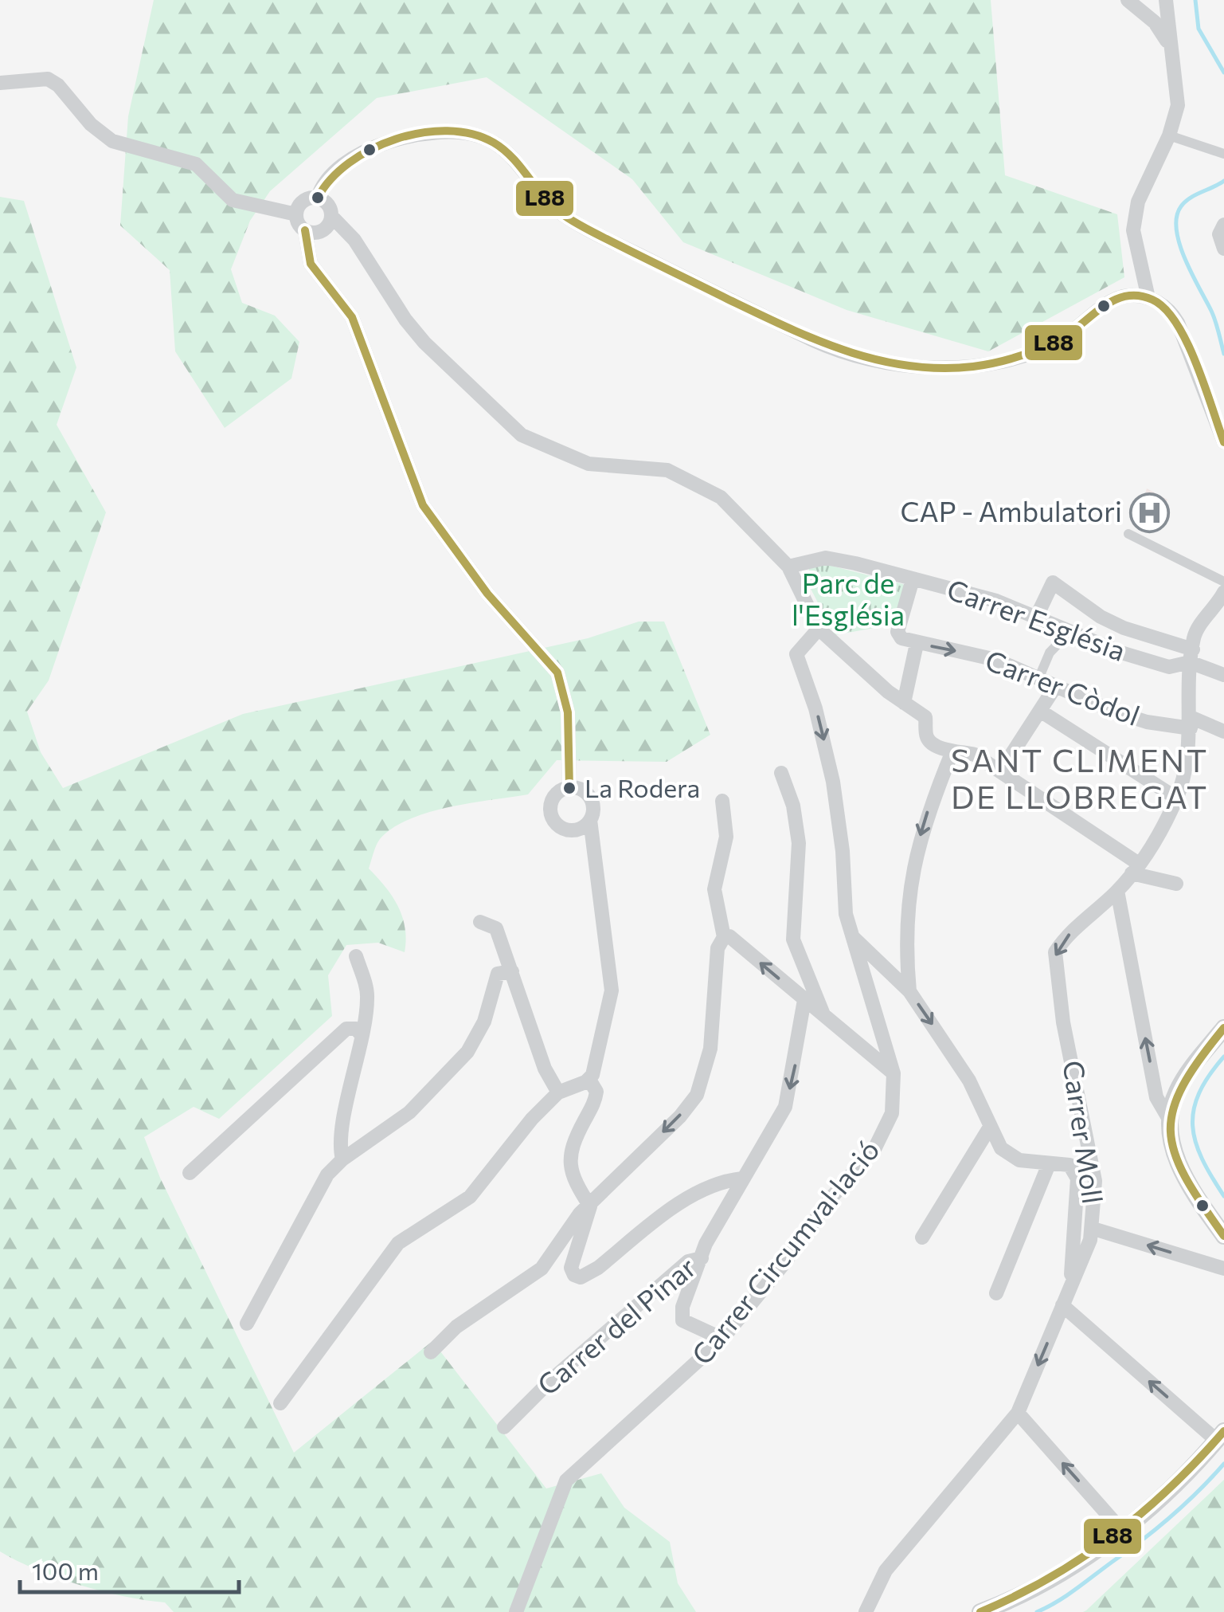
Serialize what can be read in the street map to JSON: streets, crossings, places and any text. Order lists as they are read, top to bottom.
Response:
{
  "streets": {
    "street": [
      "Carrer Església",
      "Carrer Còdol",
      "Carrer Moll",
      "Carrer Circumval·lació",
      "Carrer del Pinar"
    ]
  },
  "crossings": [
    ["Carrer Església", "Carrer Moll"],
    ["Carrer Còdol", "Carrer Moll"]
  ],
  "districts": ["SANT CLIMENT DE LLOBREGAT"],
  "parks": ["Parc de l'Església"],
  "places": {
    "hospital": ["CAP - Ambulatori"],
    "other": ["La Rodera"]
  },
  "lines": ["transit line L88"],
  "scale_bar": "100 m"
}
